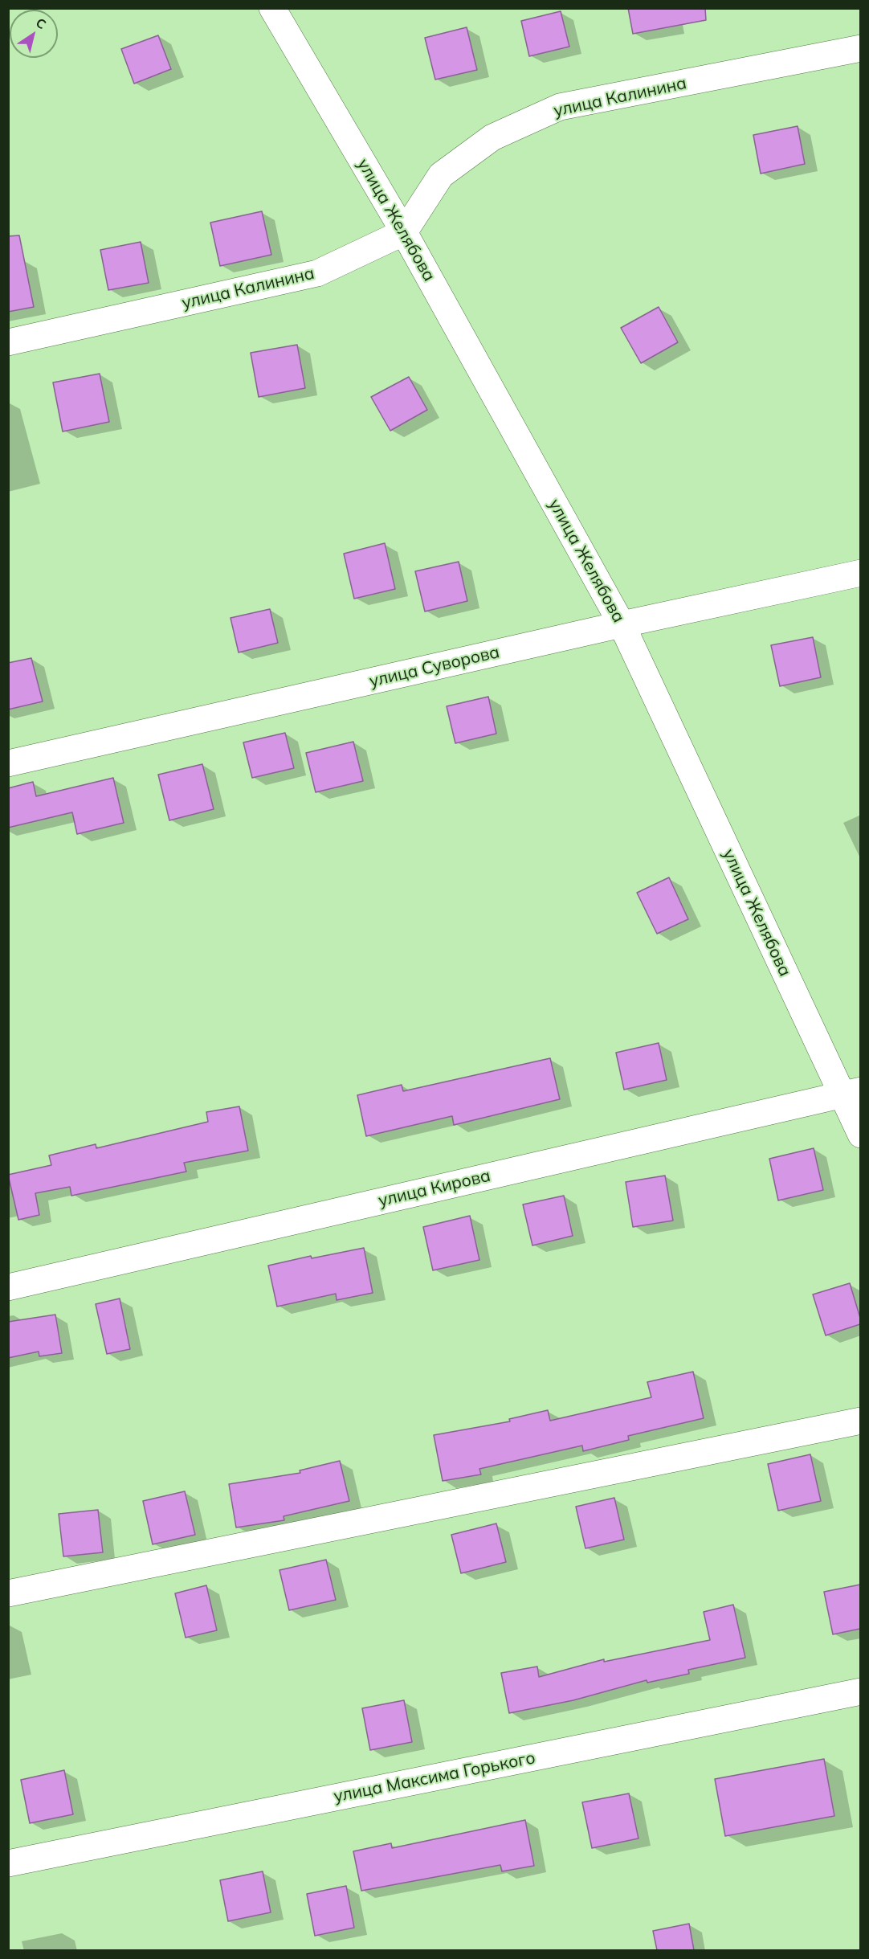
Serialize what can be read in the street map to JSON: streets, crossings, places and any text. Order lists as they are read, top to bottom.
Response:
{
  "streets": {
    "street": [
      "улица Калинина",
      "улица Желябова",
      "улица Суворова",
      "улица Кирова",
      "улица Максима Горького"
    ]
  },
  "crossings": [
    ["улица Калинина", "улица Желябова"],
    ["улица Желябова", "улица Суворова"],
    ["улица Желябова", "улица Кирова"]
  ],
  "north": "top right"
}
